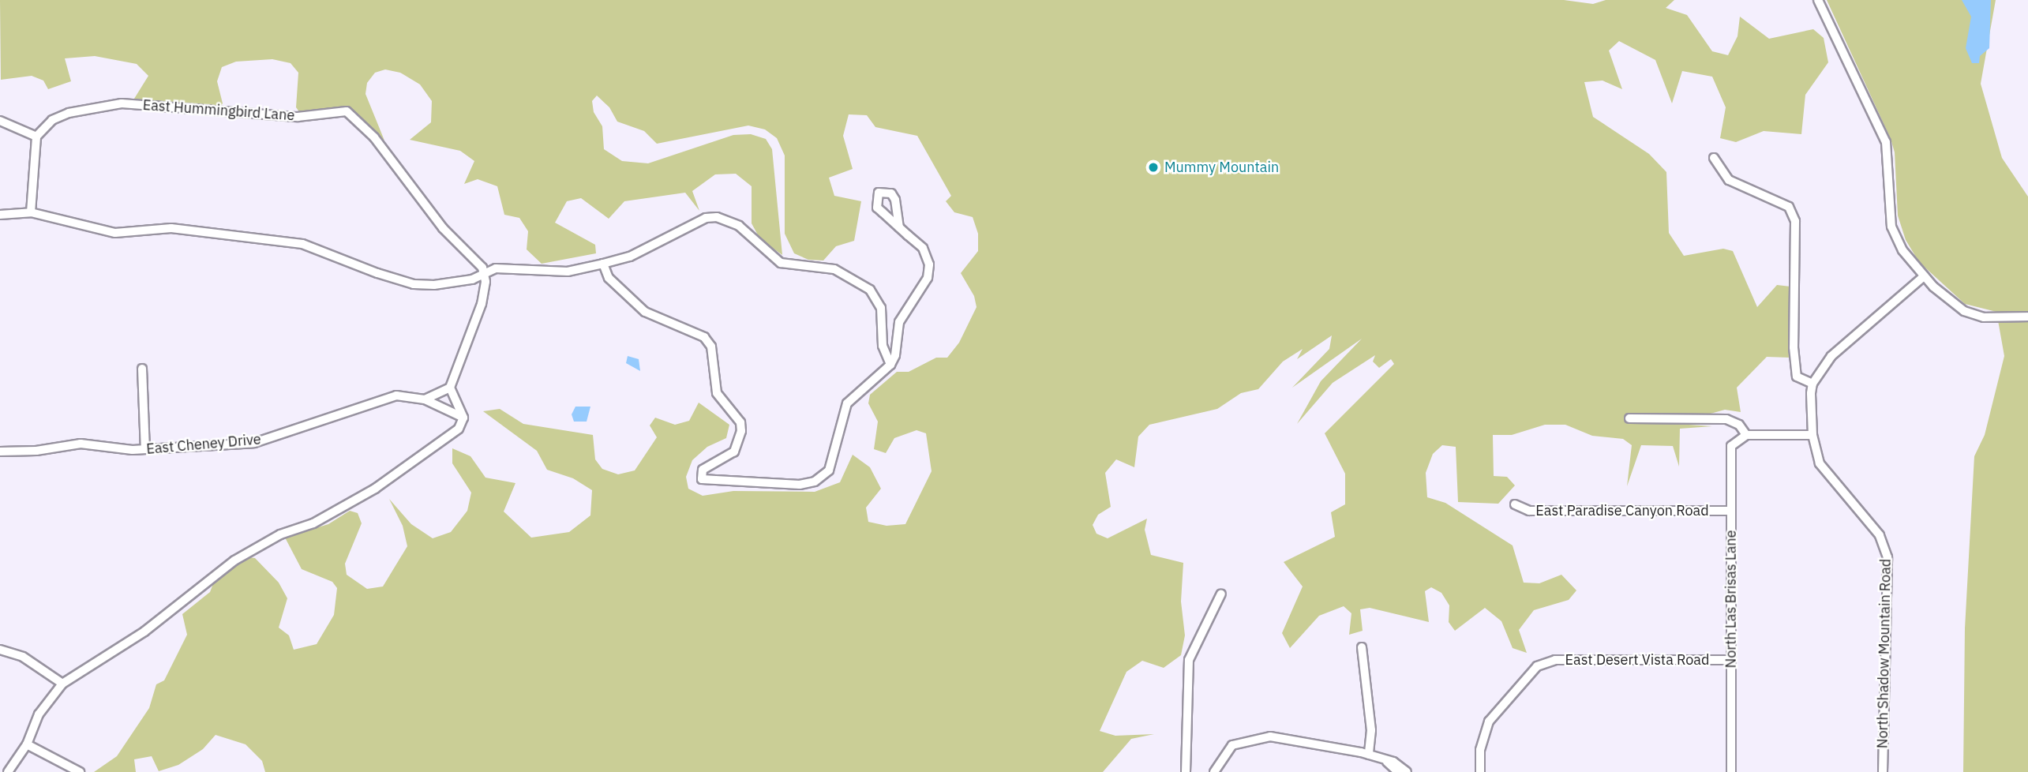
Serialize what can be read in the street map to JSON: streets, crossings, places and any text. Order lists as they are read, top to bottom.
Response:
{
  "streets": {
    "street": [
      "East Hummingbird Lane",
      "East Cheney Drive",
      "East Paradise Canyon Road",
      "North Las Brisas Lane",
      "North Shadow Mountain Road",
      "East Desert Vista Road"
    ]
  },
  "crossings": [
    ["East Paradise Canyon Road", "North Las Brisas Lane"],
    ["North Las Brisas Lane", "East Desert Vista Road"]
  ],
  "places": ["Mummy Mountain"]
}
